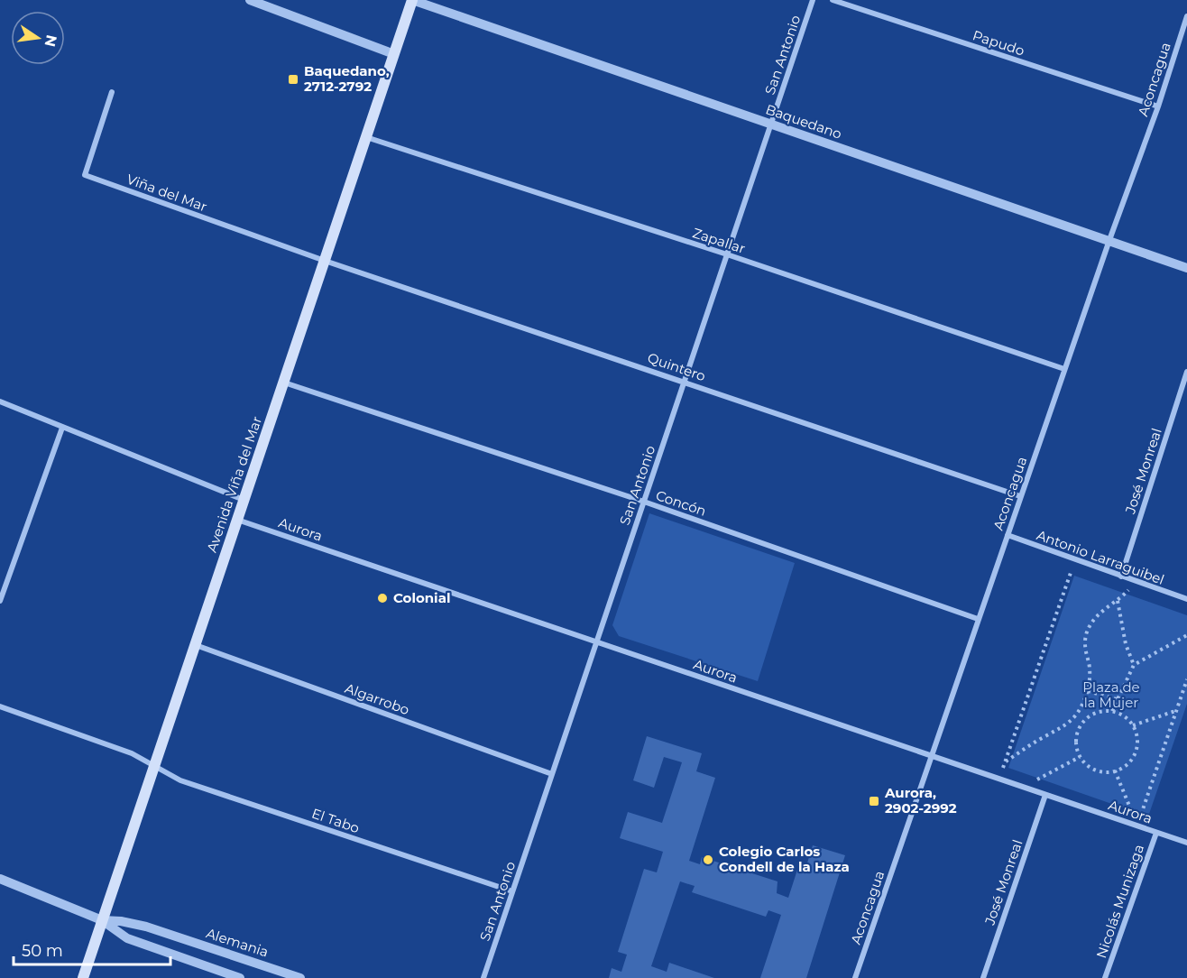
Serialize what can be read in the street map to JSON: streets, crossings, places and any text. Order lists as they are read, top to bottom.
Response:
{
  "streets": {
    "main road": ["Avenida Viña del Mar"],
    "street": [
      "Papudo",
      "San Antonio",
      "Aconcagua",
      "Baquedano",
      "Viña del Mar",
      "Zapallar",
      "Quintero",
      "José Monreal",
      "Concón",
      "Aurora",
      "Antonio Larraguibel",
      "Algarrobo",
      "El Tabo",
      "Nicolás Munizaga",
      "Alemania"
    ]
  },
  "crossings": [
    ["Papudo", "Aconcagua"],
    ["San Antonio", "Baquedano"],
    ["San Antonio", "Zapallar"],
    ["San Antonio", "Quintero"],
    ["San Antonio", "Concón"],
    ["San Antonio", "Aurora"],
    ["San Antonio", "Algarrobo"],
    ["San Antonio", "El Tabo"],
    ["Aconcagua", "Baquedano"],
    ["Aconcagua", "Zapallar"],
    ["Aconcagua", "Quintero"],
    ["Aconcagua", "Concón"],
    ["Aconcagua", "Aurora"],
    ["Aconcagua", "Antonio Larraguibel"],
    ["Baquedano", "Avenida Viña del Mar"],
    ["Viña del Mar", "Quintero"],
    ["Viña del Mar", "Avenida Viña del Mar"],
    ["Zapallar", "Avenida Viña del Mar"],
    ["Quintero", "Avenida Viña del Mar"],
    ["José Monreal", "Aurora"],
    ["José Monreal", "Antonio Larraguibel"],
    ["Avenida Viña del Mar", "Concón"],
    ["Avenida Viña del Mar", "Aurora"],
    ["Avenida Viña del Mar", "Algarrobo"],
    ["Avenida Viña del Mar", "El Tabo"],
    ["Avenida Viña del Mar", "Alemania"],
    ["Aurora", "Nicolás Munizaga"]
  ],
  "parks": ["Plaza de la Mujer"],
  "places": {
    "transit": ["Baquedano, 2712-2792", "Aurora, 2902-2992"],
    "other": ["Colonial", "Colegio Carlos Condell de la Haza"]
  },
  "scale_bar": "50 m",
  "north": "right"
}
